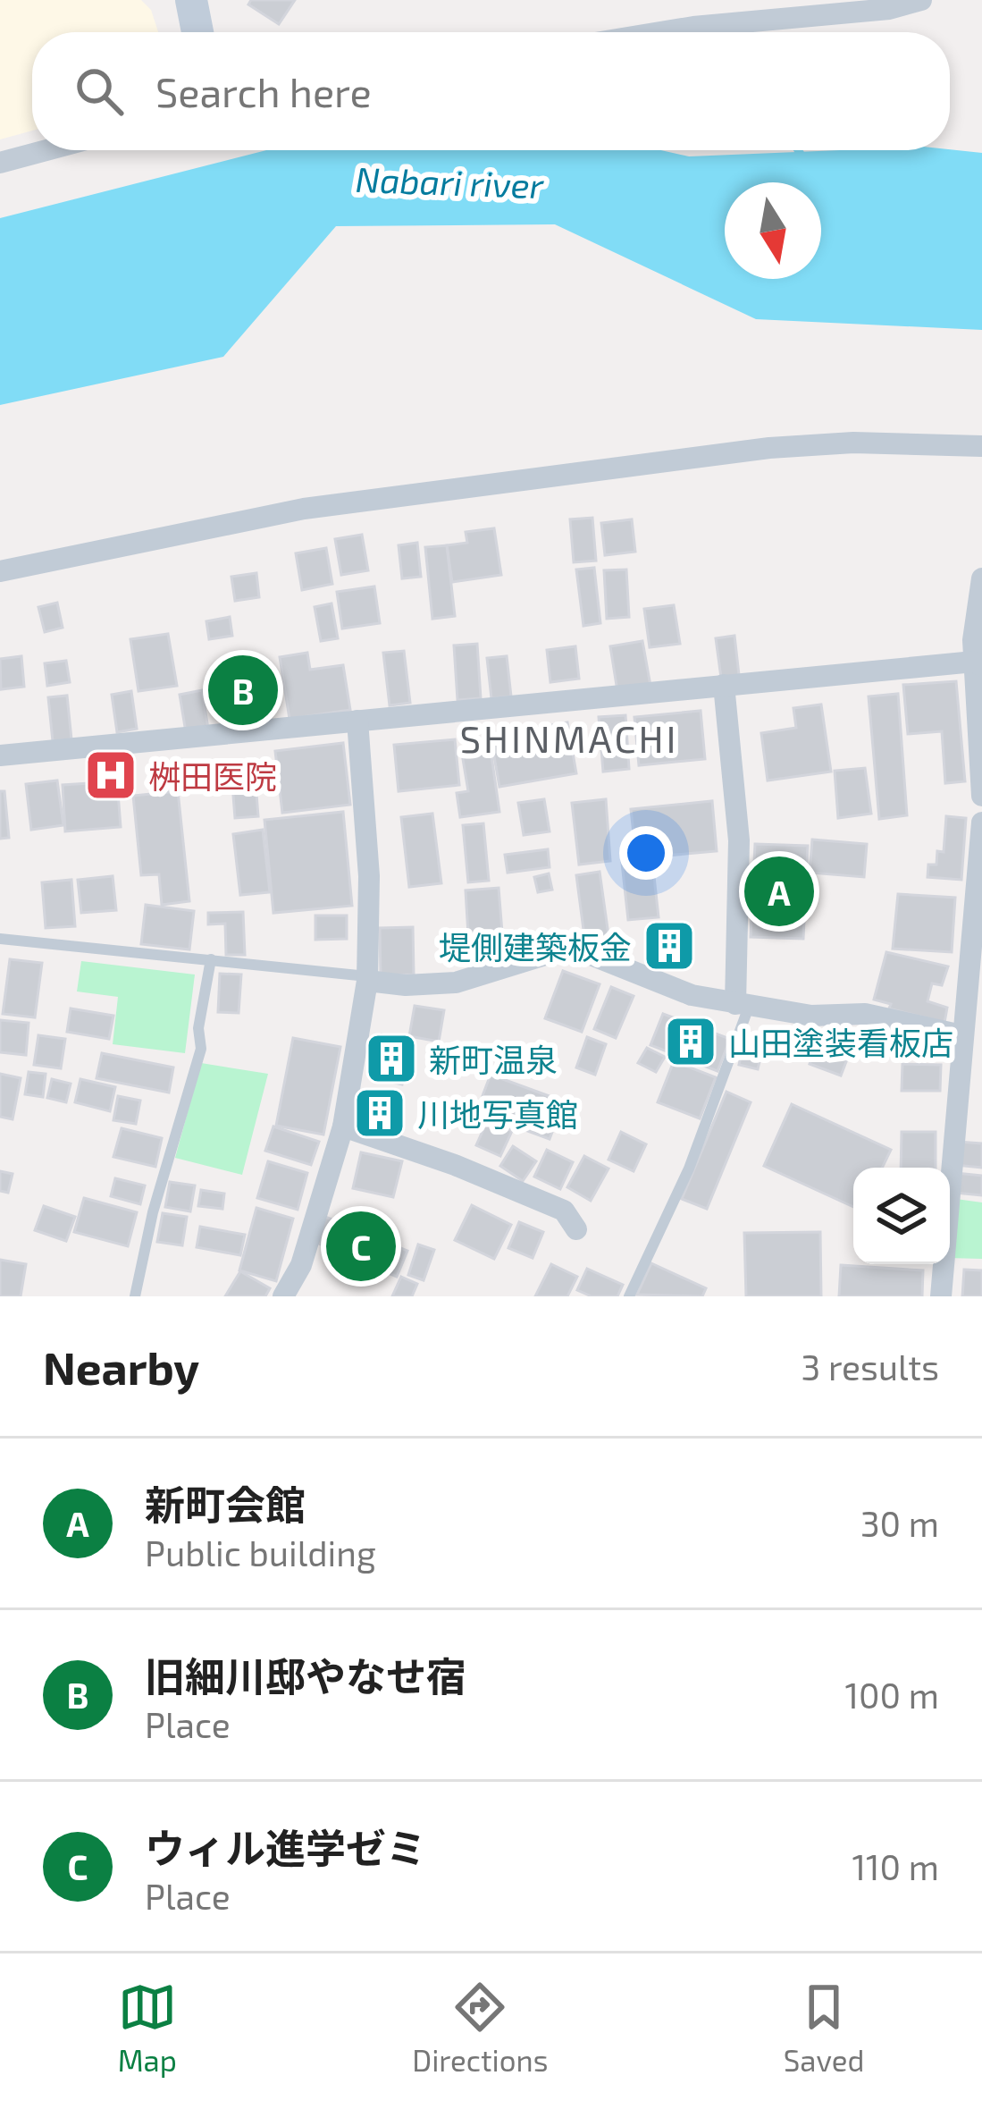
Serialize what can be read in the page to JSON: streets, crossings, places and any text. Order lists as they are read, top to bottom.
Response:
{
  "districts": ["SHINMACHI"],
  "water": ["Nabari river"],
  "places": {
    "hospital": ["桝田医院"],
    "building": [
      "堤側建築板金",
      "山田塗装看板店",
      "新町温泉",
      "川地写真館"
    ]
  },
  "north": "bottom",
  "page": {
    "search": "Search here",
    "pins": ["B", "A", "C"],
    "heading": ["Nearby", "3 results"],
    "list": [
      {
        "mark": "A",
        "name": "新町会館",
        "note": "Public building",
        "value": "30 m"
      },
      {
        "mark": "B",
        "name": "旧細川邸やなせ宿",
        "note": "Place",
        "value": "100 m"
      },
      {
        "mark": "C",
        "name": "ウィル進学ゼミ",
        "note": "Place",
        "value": "110 m"
      }
    ],
    "nav": ["Map", "Directions", "Saved"]
  }
}
